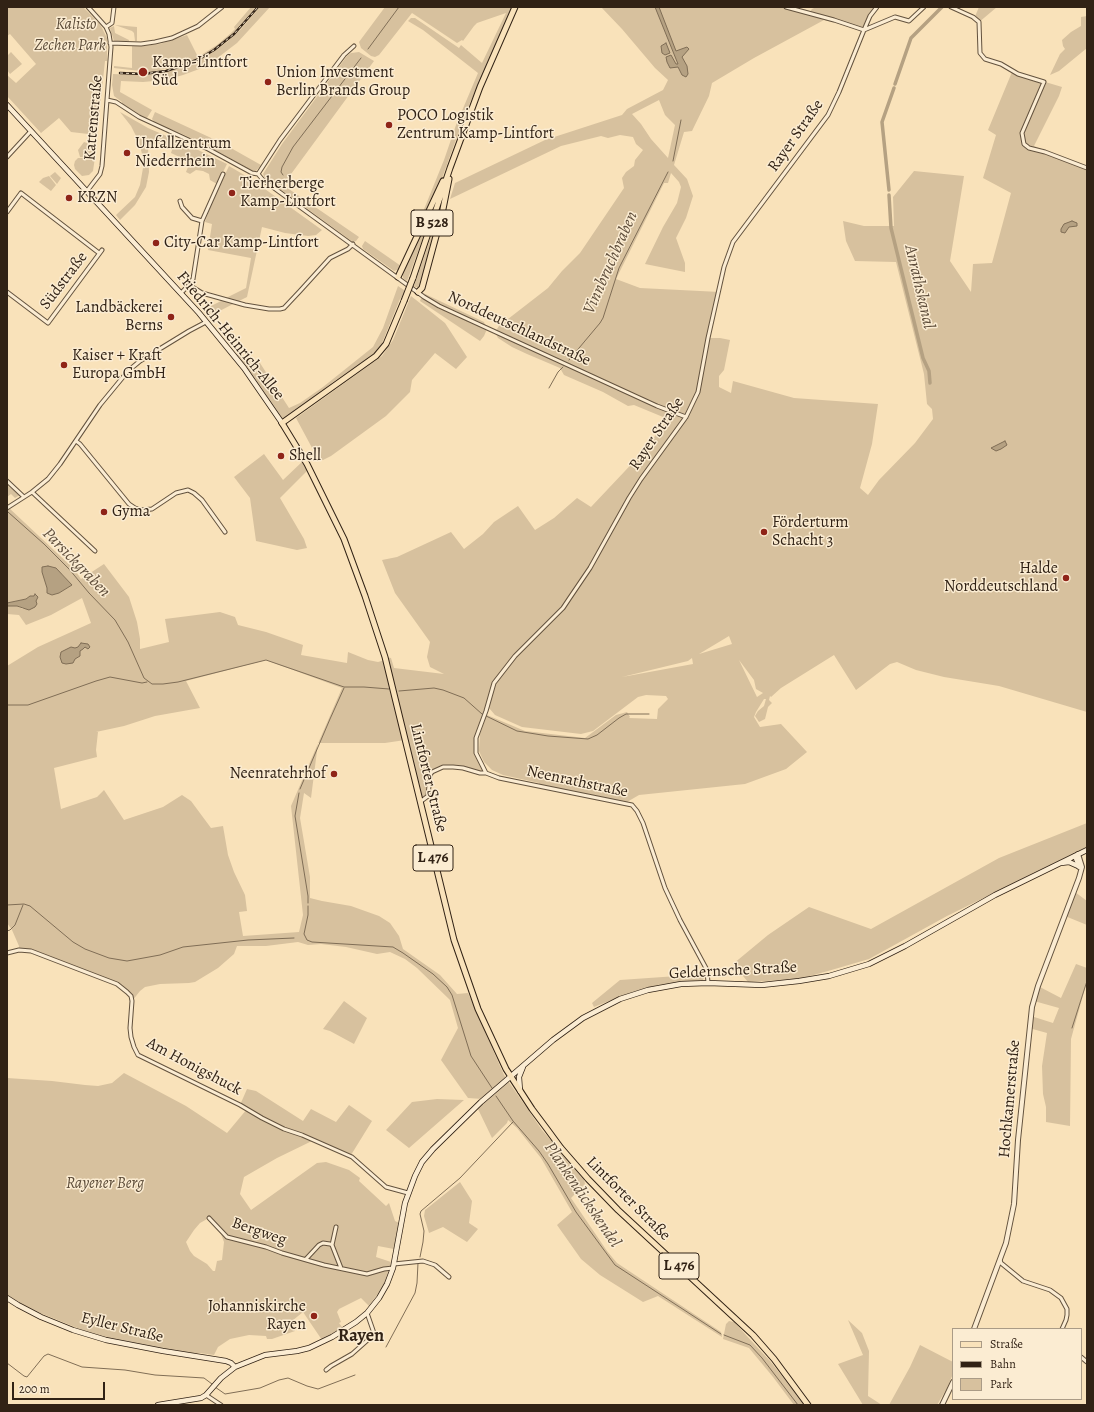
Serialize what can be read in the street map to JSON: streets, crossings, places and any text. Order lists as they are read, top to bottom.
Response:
{
  "streets": {
    "main road": [
      "B 528",
      "Friedrich-Heinrich-Allee",
      "Lintforter Straße",
      "L 476",
      "Geldernsche Straße",
      "Eyller Straße"
    ],
    "street": [
      "Kattenstraße",
      "Rayer Straße",
      "Südstraße",
      "Norddeutschlandstraße",
      "Neenrathstraße",
      "Am Honigshuck",
      "Hochkamerstraße",
      "Bergweg"
    ]
  },
  "crossings": [
    ["Kattenstraße", "Norddeutschlandstraße"],
    ["Kattenstraße", "Friedrich-Heinrich-Allee"],
    ["Rayer Straße", "Norddeutschlandstraße"],
    ["Rayer Straße", "Neenrathstraße"],
    ["B 528", "Friedrich-Heinrich-Allee"],
    ["Friedrich-Heinrich-Allee", "Lintforter Straße"],
    ["Lintforter Straße", "Neenrathstraße"],
    ["Lintforter Straße", "Geldernsche Straße"],
    ["Neenrathstraße", "Geldernsche Straße"],
    ["Geldernsche Straße", "Am Honigshuck"],
    ["Geldernsche Straße", "Hochkamerstraße"],
    ["Geldernsche Straße", "Bergweg"],
    ["Geldernsche Straße", "Eyller Straße"]
  ],
  "districts": ["Rayen"],
  "water": [
    "Vinnbruchbraben",
    "Anrathskanal",
    "Parsickgraben",
    "Plankendickskendel"
  ],
  "parks": ["Kalisto", "Zechen Park", "Rayener Berg"],
  "places": [
    "Kamp-Lintfort Süd",
    "Union Investment Berlin Brands Group",
    "POCO Logistik Zentrum Kamp-Lintfort",
    "Unfallzentrum Niederrhein",
    "Tierherberge Kamp-Lintfort",
    "KRZN",
    "City-Car Kamp-Lintfort",
    "Landbäckerei Berns",
    "Kaiser + Kraft Europa GmbH",
    "Shell",
    "Gyma",
    "Förderturm Schacht 3",
    "Halde Norddeutschland",
    "Neenratehrhof",
    "Johanniskirche Rayen"
  ],
  "legend": ["Straße", "Bahn", "Park"],
  "scale_bar": "200 m"
}
